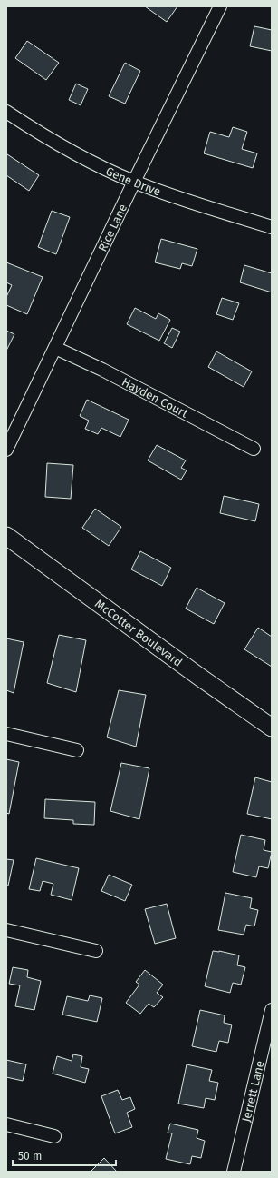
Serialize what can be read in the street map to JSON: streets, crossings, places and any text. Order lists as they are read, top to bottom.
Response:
{
  "streets": {
    "street": [
      "Gene Drive",
      "Rice Lane",
      "Hayden Court",
      "McCotter Boulevard",
      "Jerrett Lane"
    ]
  },
  "crossings": [
    ["Gene Drive", "Rice Lane"],
    ["Rice Lane", "Hayden Court"]
  ],
  "scale_bar": "50 m"
}
